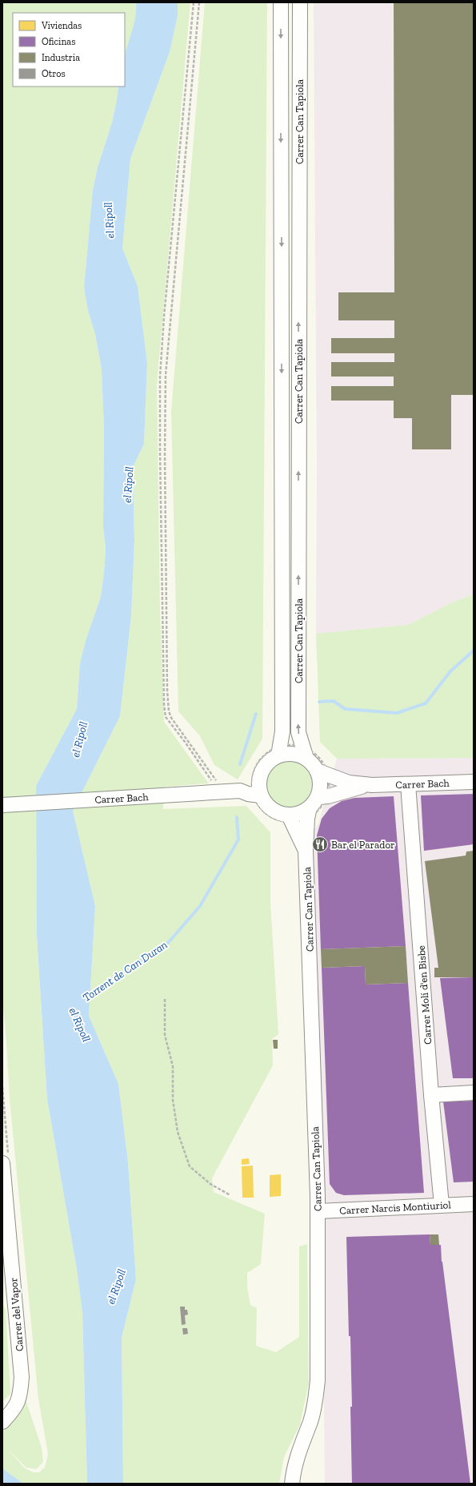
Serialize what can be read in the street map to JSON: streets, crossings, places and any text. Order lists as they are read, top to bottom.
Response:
{
  "streets": {
    "street": [
      "Carrer Can Tapiola",
      "Carrer Bach",
      "Carrer Molí d'en Bisbe",
      "Carrer Narcis Montiuriol",
      "Carrer del Vapor"
    ]
  },
  "crossings": [
    ["Carrer Can Tapiola", "Carrer Bach"],
    ["Carrer Can Tapiola", "Carrer Narcis Montiuriol"],
    ["Carrer Bach", "Carrer Molí d'en Bisbe"],
    ["Carrer Molí d'en Bisbe", "Carrer Narcis Montiuriol"]
  ],
  "water": ["el Ripoll", "Torrent de Can Duran"],
  "places": {
    "restaurant": ["Bar el Parador"]
  },
  "legend": [
    "Viviendas",
    "Oficinas",
    "Industria",
    "Otros"
  ]
}
